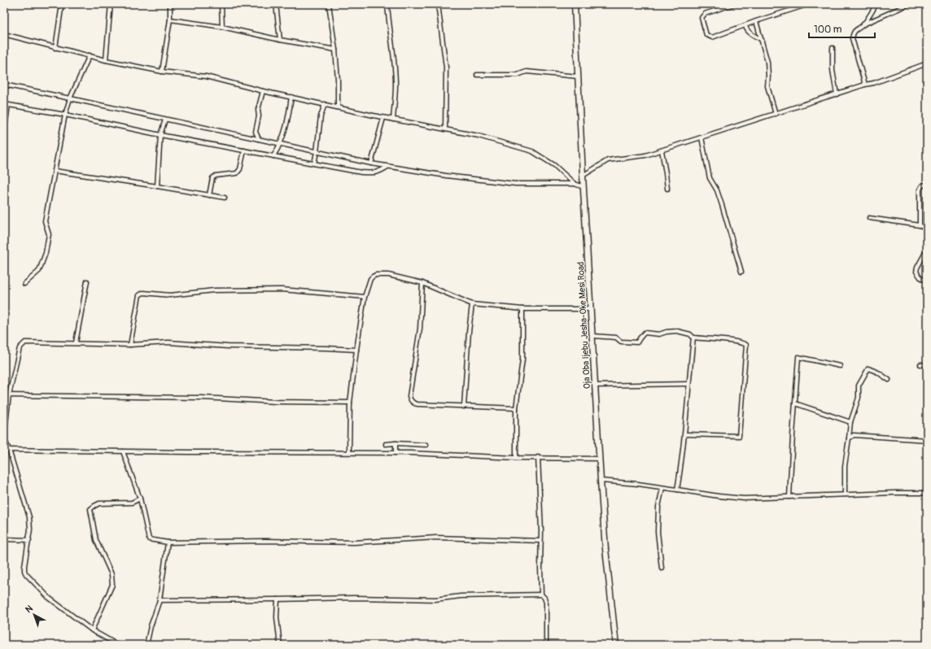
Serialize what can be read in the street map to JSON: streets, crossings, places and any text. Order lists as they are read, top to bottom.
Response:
{
  "streets": {
    "main road": ["Oja Oba Ijebu Jesha-Oke Mesi Road"]
  },
  "scale_bar": "100 m",
  "north": "top left"
}
